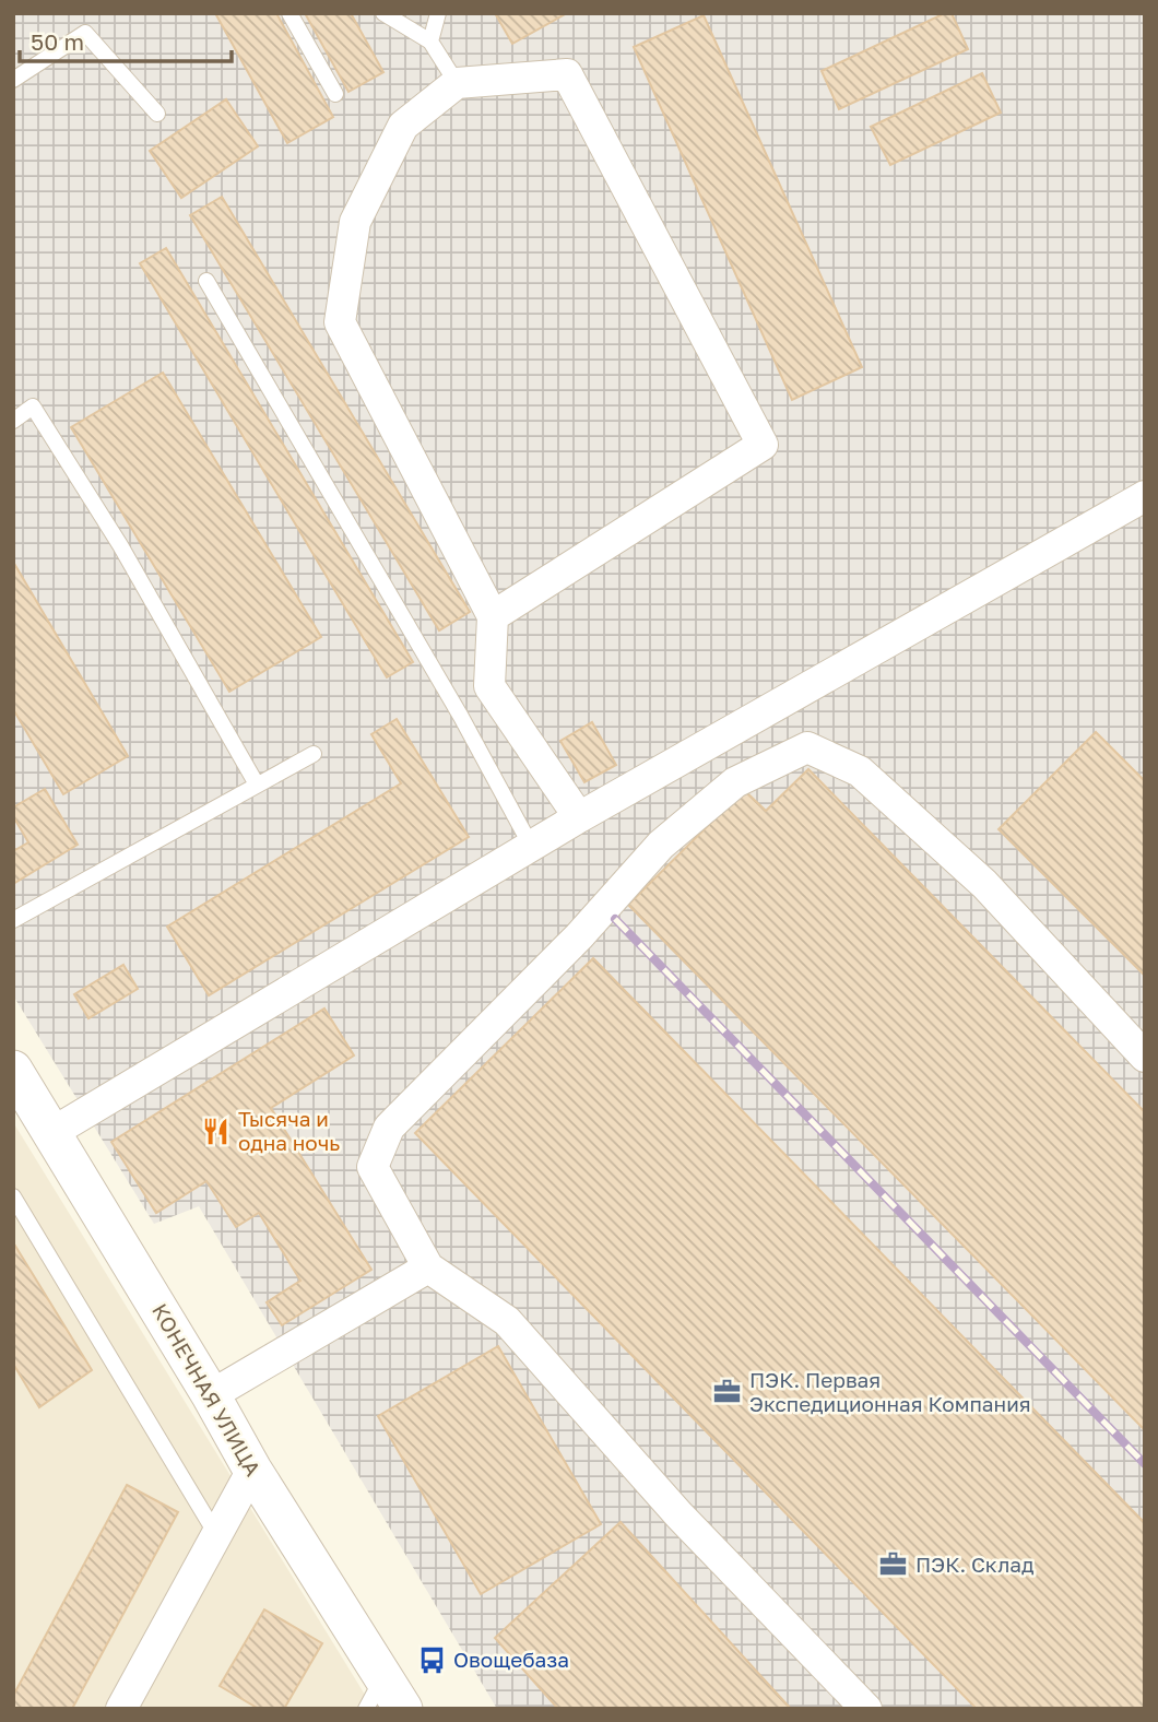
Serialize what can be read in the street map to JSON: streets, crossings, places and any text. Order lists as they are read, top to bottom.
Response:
{
  "streets": {
    "street": ["КОНЕЧНАЯ УЛИЦА"]
  },
  "places": {
    "restaurant": ["Тысяча и одна ночь"],
    "office": ["ПЭК. Первая Экспедиционная Компания", "ПЭК. Склад"],
    "bus stop": ["Овощебаза"]
  },
  "scale_bar": "50 m"
}
